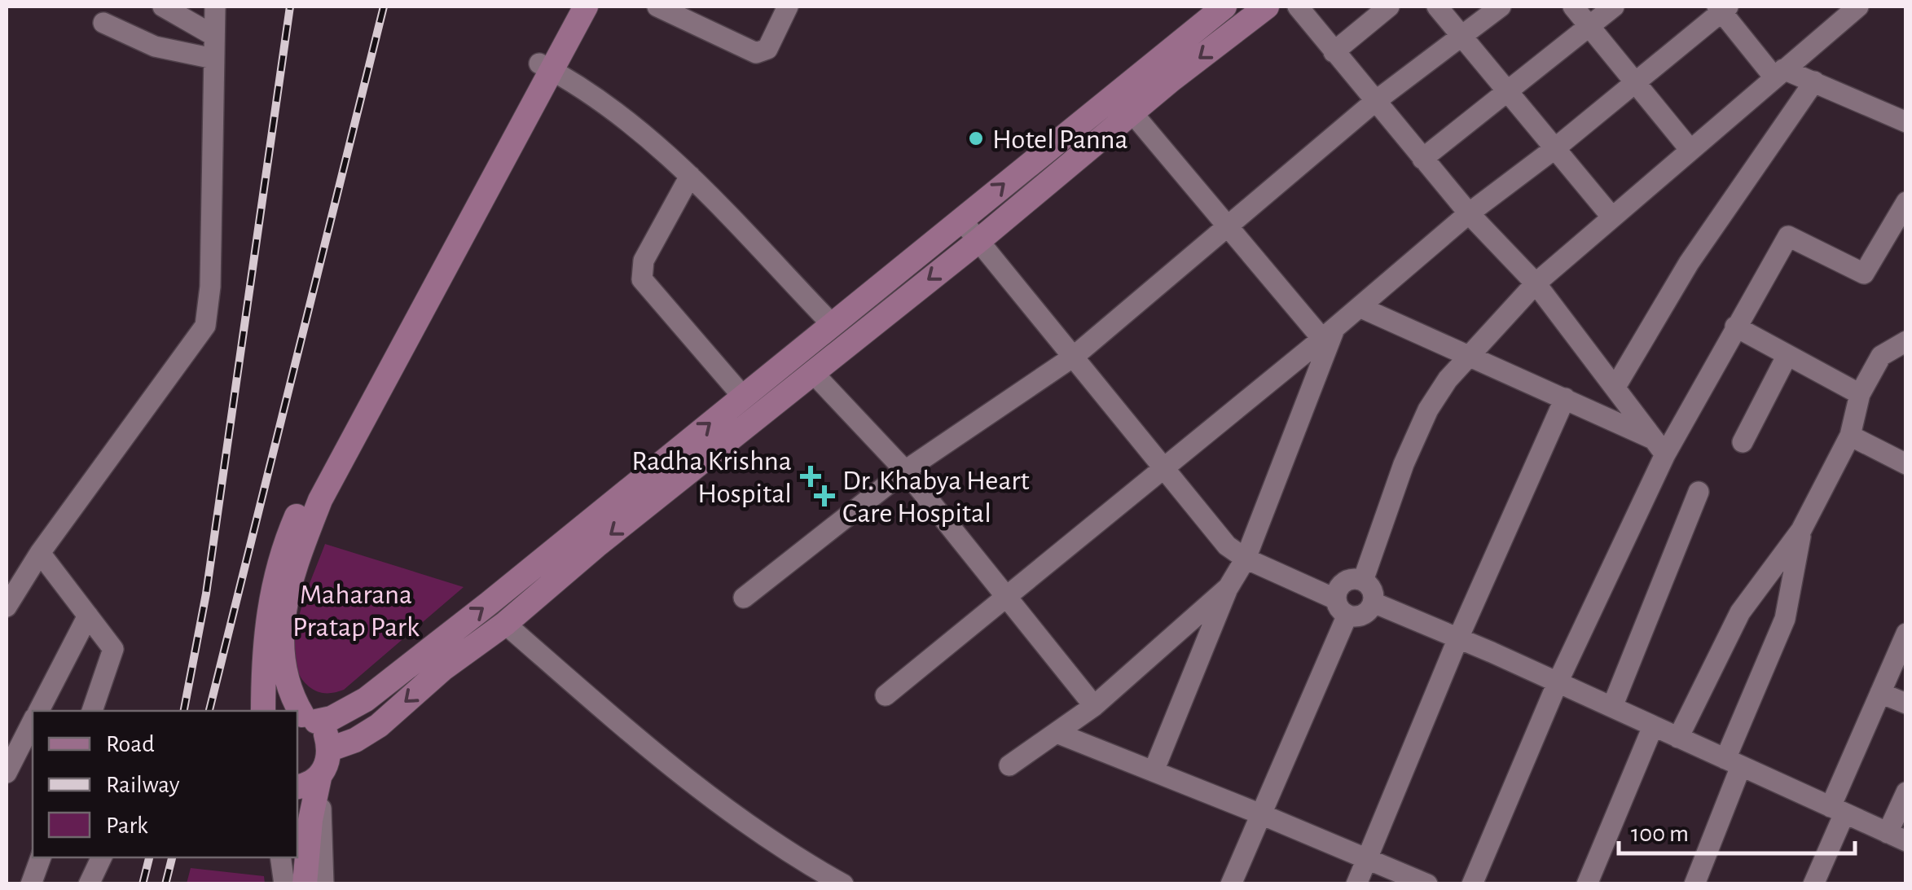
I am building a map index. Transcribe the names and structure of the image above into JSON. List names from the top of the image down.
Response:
{
  "parks": ["Maharana Pratap Park"],
  "places": {
    "other": ["Hotel Panna"],
    "health": ["Radha Krishna Hospital", "Dr. Khabya Heart Care Hospital"]
  },
  "legend": ["Road", "Railway", "Park"],
  "scale_bar": "100 m"
}
